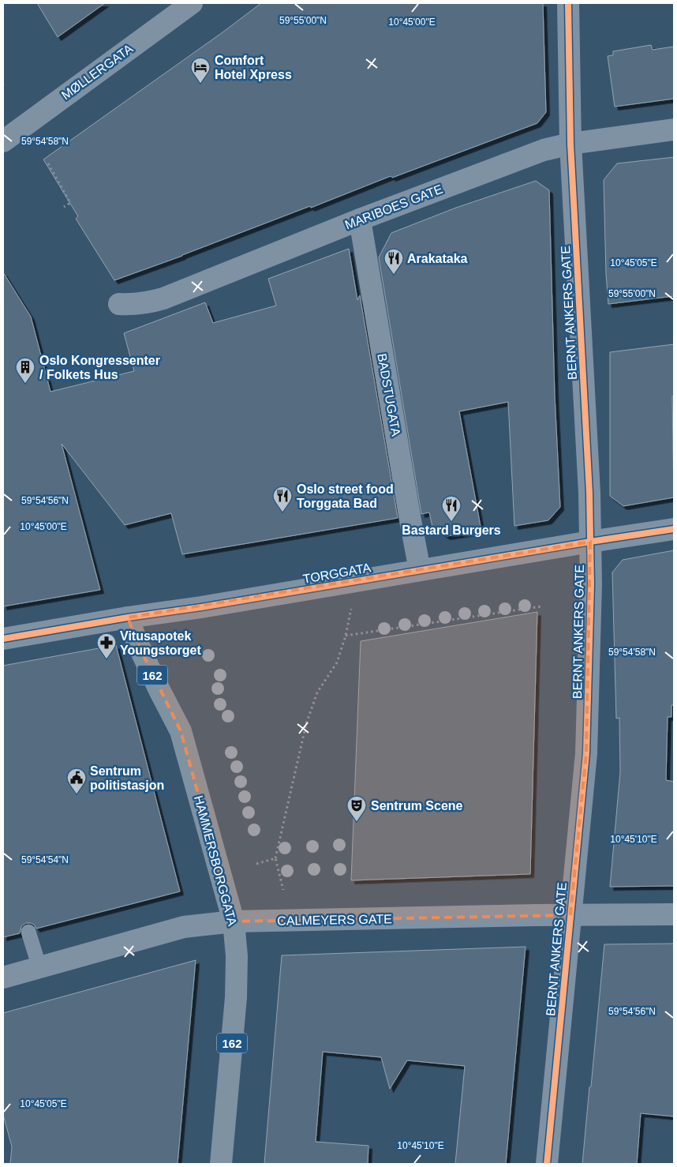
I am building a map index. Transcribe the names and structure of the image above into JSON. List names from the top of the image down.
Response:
{
  "streets": {
    "highway": ["162", "HAMMERSBORGGATA"],
    "street": [
      "MØLLERGATA",
      "MARIBOES GATE",
      "BERNT ANKERS GATE",
      "BADSTUGATA",
      "TORGGATA",
      "CALMEYERS GATE"
    ]
  },
  "crossings": [
    ["MARIBOES GATE", "BERNT ANKERS GATE"],
    ["MARIBOES GATE", "BADSTUGATA"],
    ["BERNT ANKERS GATE", "TORGGATA"],
    ["BERNT ANKERS GATE", "CALMEYERS GATE"],
    ["BADSTUGATA", "TORGGATA"],
    ["TORGGATA", "HAMMERSBORGGATA"],
    ["HAMMERSBORGGATA", "CALMEYERS GATE"]
  ],
  "places": {
    "hotel": ["Comfort Hotel Xpress"],
    "restaurant": ["Arakataka", "Oslo street food Torggata Bad", "Bastard Burgers"],
    "building": ["Oslo Kongressenter / Folkets Hus"],
    "pharmacy": ["Vitusapotek Youngstorget"],
    "public building": ["Sentrum politistasjon"],
    "theatre": ["Sentrum Scene"]
  },
  "coordinates": [
    "59°55'00\"N",
    "10°45'00\"E",
    "59°54'58\"N",
    "10°45'05\"E",
    "59°54'56\"N",
    "10°45'10\"E",
    "59°54'54\"N"
  ]
}
